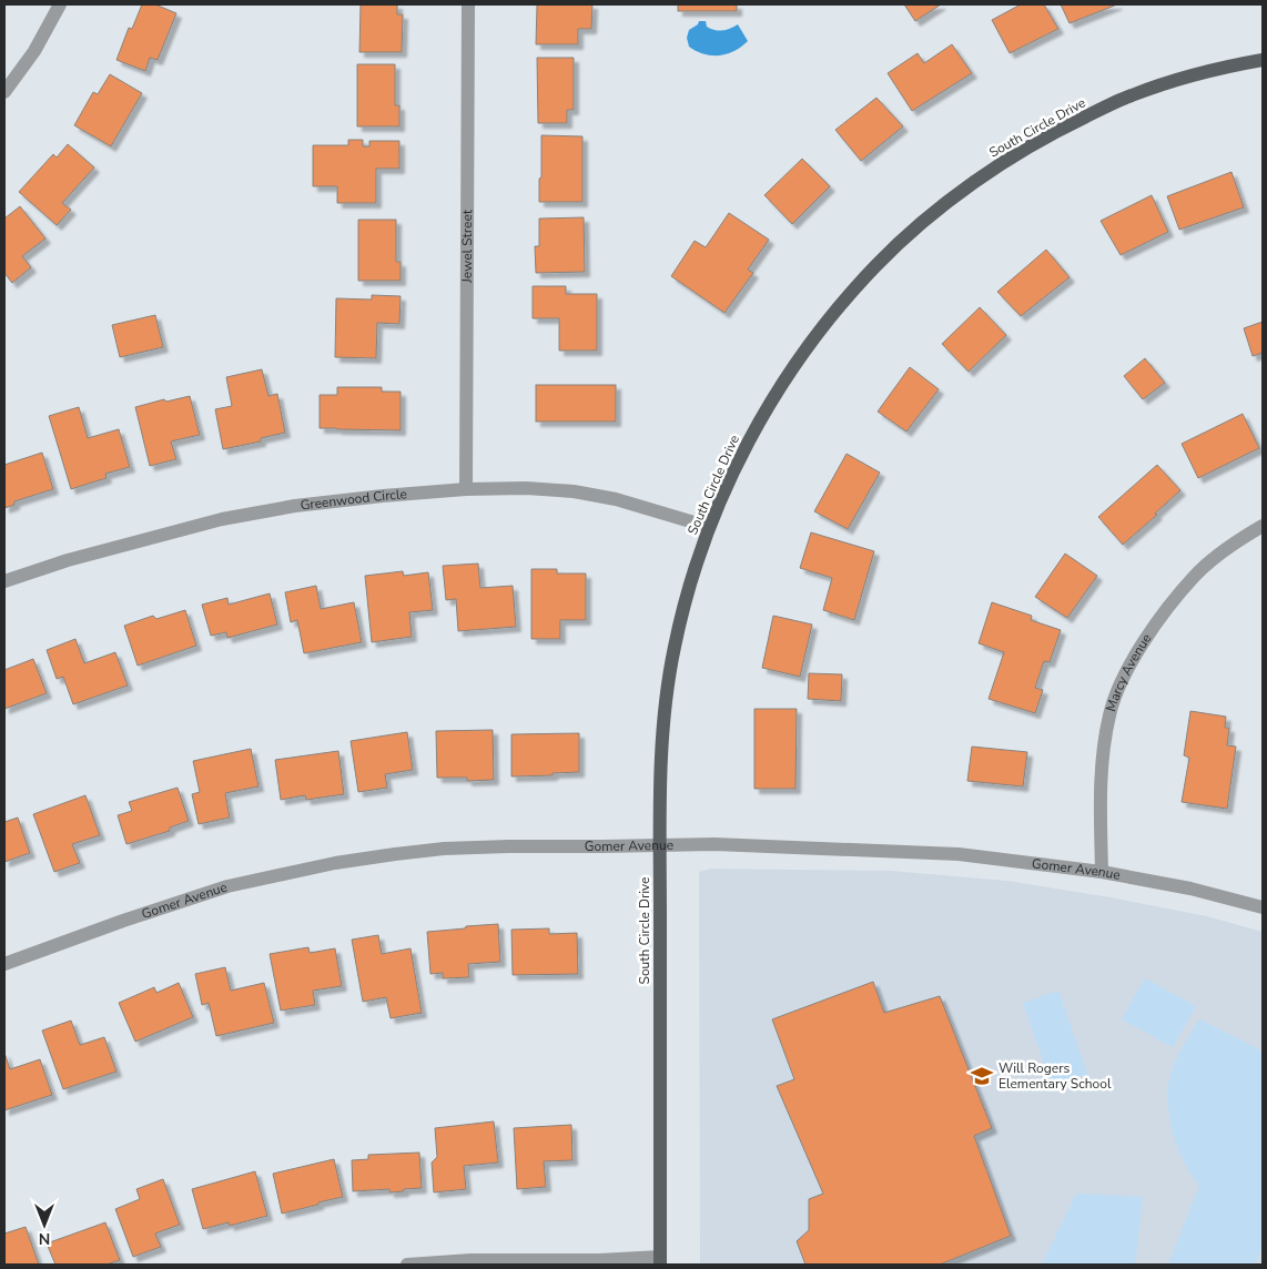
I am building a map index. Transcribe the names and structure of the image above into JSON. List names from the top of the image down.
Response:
{
  "streets": {
    "main road": ["South Circle Drive"],
    "street": [
      "Jewel Street",
      "Greenwood Circle",
      "Marcy Avenue",
      "Gomer Avenue"
    ]
  },
  "crossings": [
    ["South Circle Drive", "Greenwood Circle"],
    ["South Circle Drive", "Gomer Avenue"],
    ["Jewel Street", "Greenwood Circle"],
    ["Marcy Avenue", "Gomer Avenue"]
  ],
  "places": {
    "school or university": ["Will Rogers Elementary School"]
  },
  "north": "bottom"
}
